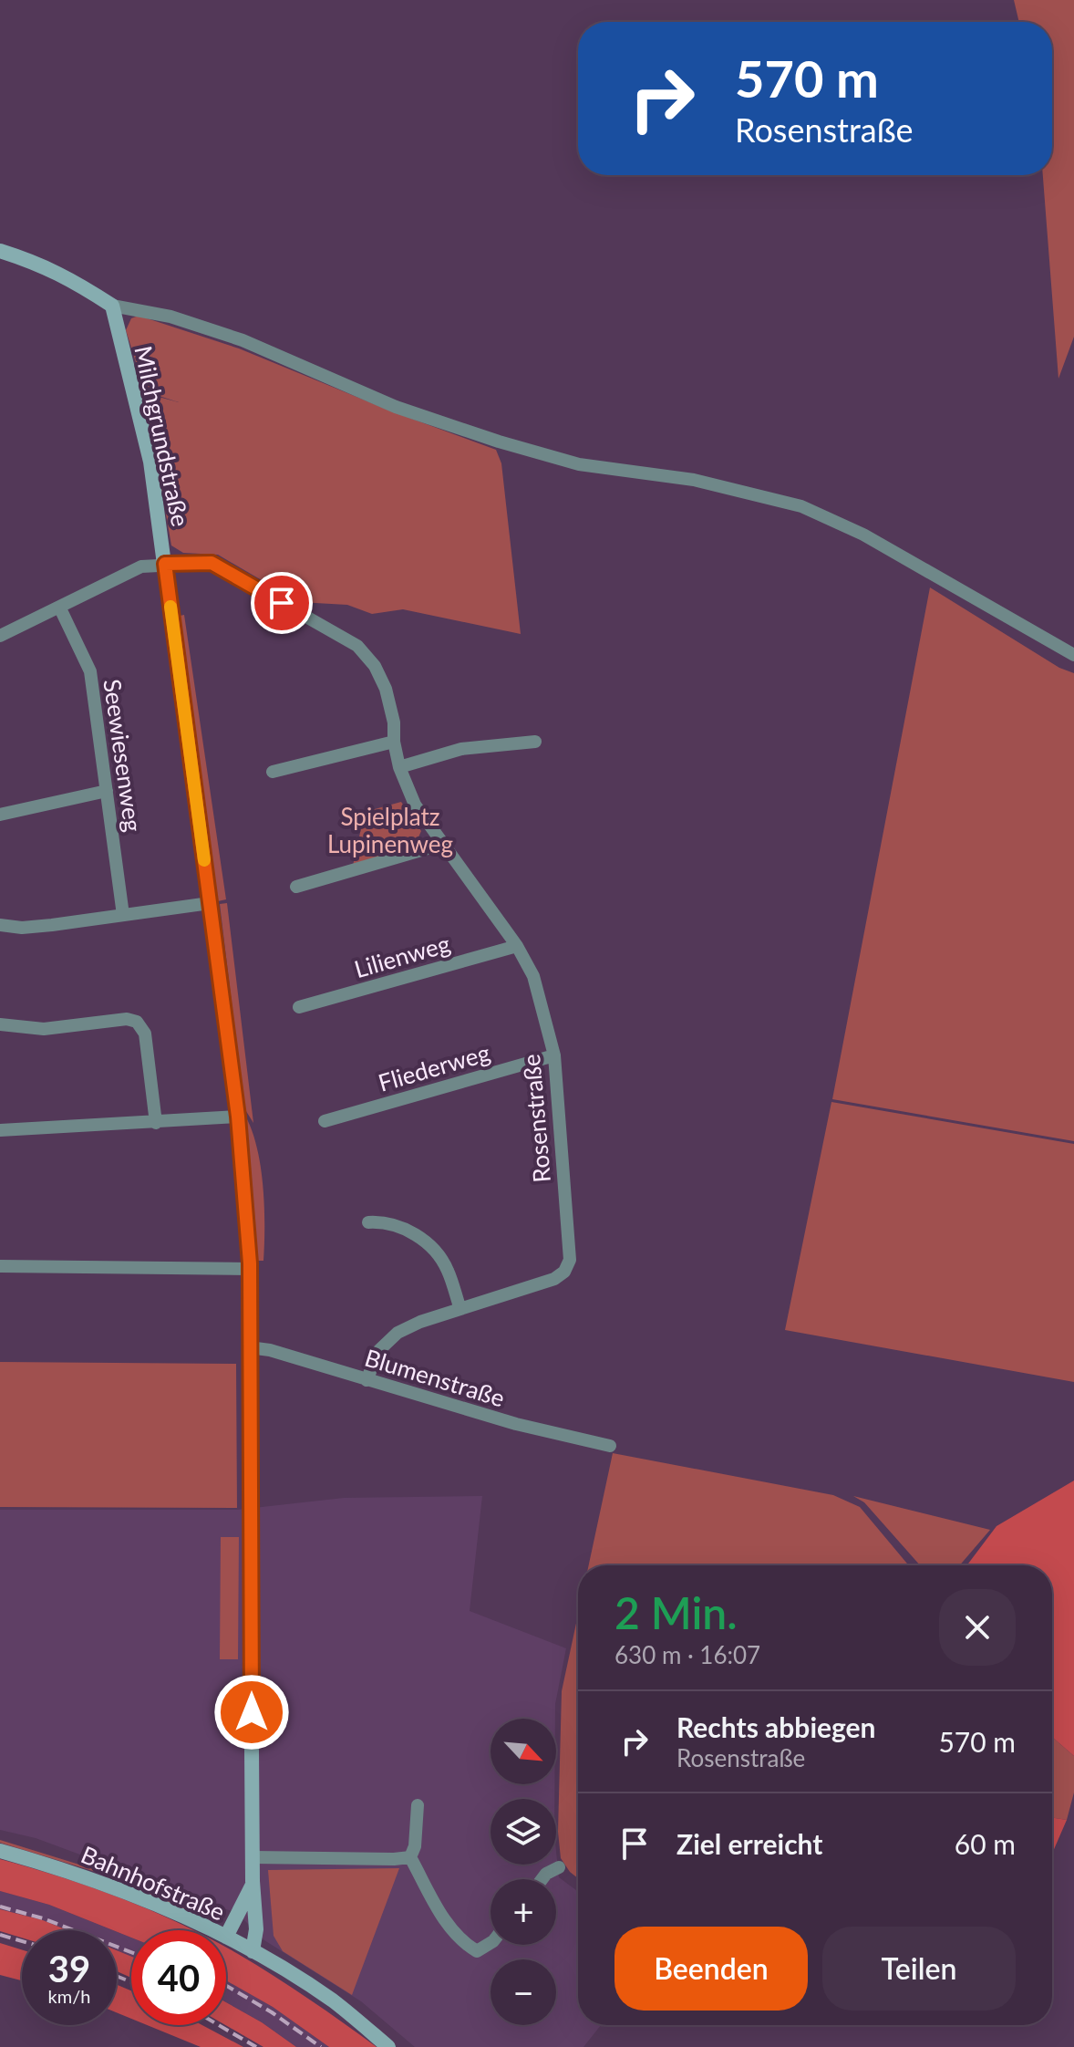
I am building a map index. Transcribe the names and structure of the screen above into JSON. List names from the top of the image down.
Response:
{
  "streets": {
    "street": [
      "Milchgrundstraße",
      "Seewiesenweg",
      "Lilienweg",
      "Fliederweg",
      "Rosenstraße",
      "Blumenstraße",
      "Bahnhofstraße"
    ]
  },
  "crossings": [
    ["Milchgrundstraße", "Rosenstraße"],
    ["Milchgrundstraße", "Blumenstraße"],
    ["Milchgrundstraße", "Bahnhofstraße"],
    ["Seewiesenweg", "Rosenstraße"],
    ["Lilienweg", "Rosenstraße"],
    ["Fliederweg", "Rosenstraße"],
    ["Rosenstraße", "Blumenstraße"]
  ],
  "parks": ["Spielplatz Lupinenweg"],
  "north": "bottom right",
  "page": {
    "turn": ["570 m", "Rosenstraße"],
    "heading": ["2 Min.", "630 m · 16:07"],
    "list": [
      {
        "name": "Rechts abbiegen",
        "note": "Rosenstraße",
        "value": "570 m"
      },
      {
        "name": "Ziel erreicht",
        "value": "60 m"
      }
    ],
    "map_buttons": ["+", "−"],
    "buttons": ["Beenden", "Teilen"],
    "speed": "39 km/h",
    "limit": "40"
  }
}
